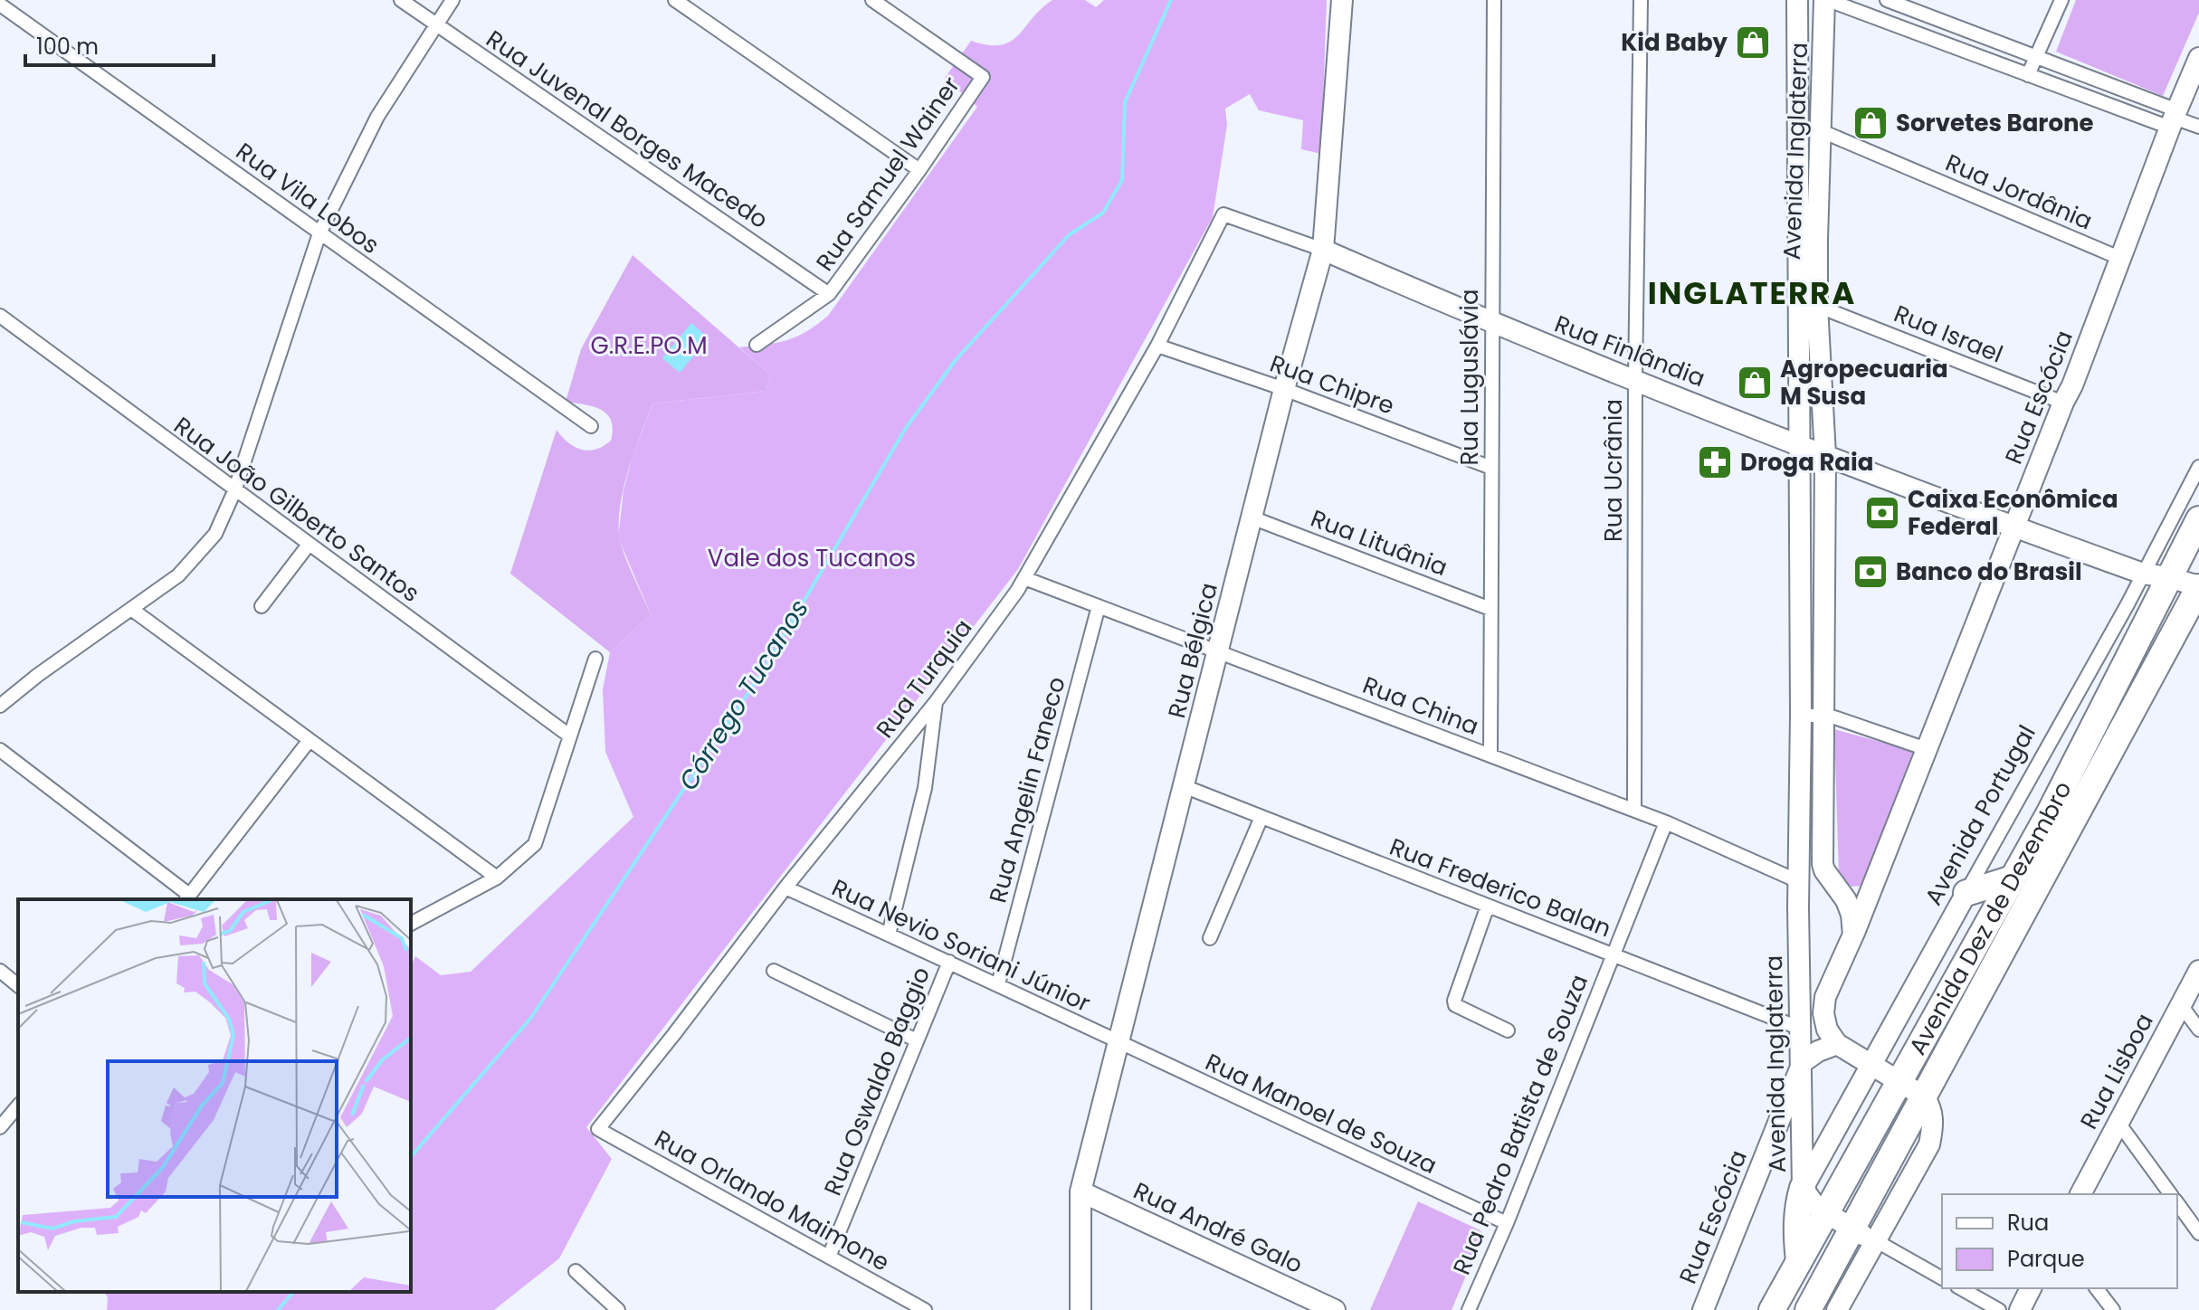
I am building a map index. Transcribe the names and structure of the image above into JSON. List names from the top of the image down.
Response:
{
  "streets": {
    "highway": ["Avenida Dez de Dezembro"],
    "street": [
      "Rua Juvenal Borges Macedo",
      "Avenida Inglaterra",
      "Rua Samuel Wainer",
      "Rua Jordânia",
      "Rua Vila Lobos",
      "Rua Israel",
      "Rua Finlândia",
      "Rua Luguslávia",
      "Rua Chipre",
      "Rua Escócia",
      "Rua Ucrânia",
      "Rua João Gilberto Santos",
      "Rua Lituânia",
      "Rua Bélgica",
      "Rua Turquia",
      "Rua China",
      "Rua Angelin Faneco",
      "Avenida Portugal",
      "Rua Frederico Balan",
      "Rua Nevio Soriani Júnior",
      "Rua Lisboa",
      "Rua Oswaldo Baggio",
      "Rua Manoel de Souza",
      "Rua Pedro Batista de Souza",
      "Rua Orlando Maimone",
      "Rua André Galo"
    ]
  },
  "crossings": [
    ["Rua Juvenal Borges Macedo", "Rua Samuel Wainer"],
    ["Avenida Inglaterra", "Rua Jordânia"],
    ["Avenida Inglaterra", "Rua Israel"],
    ["Avenida Inglaterra", "Rua Finlândia"],
    ["Avenida Inglaterra", "Rua Escócia"],
    ["Avenida Inglaterra", "Rua China"],
    ["Avenida Inglaterra", "Avenida Portugal"],
    ["Avenida Inglaterra", "Rua Frederico Balan"],
    ["Avenida Inglaterra", "Avenida Dez de Dezembro"],
    ["Rua Jordânia", "Rua Escócia"],
    ["Rua Israel", "Rua Escócia"],
    ["Rua Finlândia", "Rua Luguslávia"],
    ["Rua Finlândia", "Rua Escócia"],
    ["Rua Finlândia", "Rua Ucrânia"],
    ["Rua Finlândia", "Rua Bélgica"],
    ["Rua Finlândia", "Rua Turquia"],
    ["Rua Finlândia", "Avenida Portugal"],
    ["Rua Finlândia", "Avenida Dez de Dezembro"],
    ["Rua Luguslávia", "Rua Chipre"],
    ["Rua Luguslávia", "Rua Lituânia"],
    ["Rua Luguslávia", "Rua China"],
    ["Rua Chipre", "Rua Bélgica"],
    ["Rua Chipre", "Rua Turquia"],
    ["Rua Ucrânia", "Rua China"],
    ["Rua Lituânia", "Rua Bélgica"],
    ["Rua Bélgica", "Rua China"],
    ["Rua Bélgica", "Rua Frederico Balan"],
    ["Rua Bélgica", "Rua Nevio Soriani Júnior"],
    ["Rua Bélgica", "Rua Manoel de Souza"],
    ["Rua Bélgica", "Rua André Galo"],
    ["Rua Turquia", "Rua China"],
    ["Rua Turquia", "Rua Nevio Soriani Júnior"],
    ["Rua Turquia", "Rua Orlando Maimone"],
    ["Rua China", "Rua Angelin Faneco"],
    ["Rua China", "Rua Pedro Batista de Souza"],
    ["Rua Angelin Faneco", "Rua Nevio Soriani Júnior"],
    ["Avenida Portugal", "Avenida Dez de Dezembro"],
    ["Rua Frederico Balan", "Rua Pedro Batista de Souza"],
    ["Rua Nevio Soriani Júnior", "Rua Oswaldo Baggio"],
    ["Rua Nevio Soriani Júnior", "Rua Manoel de Souza"],
    ["Rua Oswaldo Baggio", "Rua Orlando Maimone"],
    ["Rua Manoel de Souza", "Rua Pedro Batista de Souza"]
  ],
  "districts": ["INGLATERRA"],
  "water": ["Córrego Tucanos"],
  "parks": ["G.R.E.PO.M", "Vale dos Tucanos"],
  "places": {
    "shop": ["Kid Baby", "Sorvetes Barone", "Agropecuaria M Susa"],
    "pharmacy": ["Droga Raia"],
    "bank": ["Caixa Econômica Federal", "Banco do Brasil"]
  },
  "legend": ["Rua", "Parque"],
  "scale_bar": "100 m"
}
